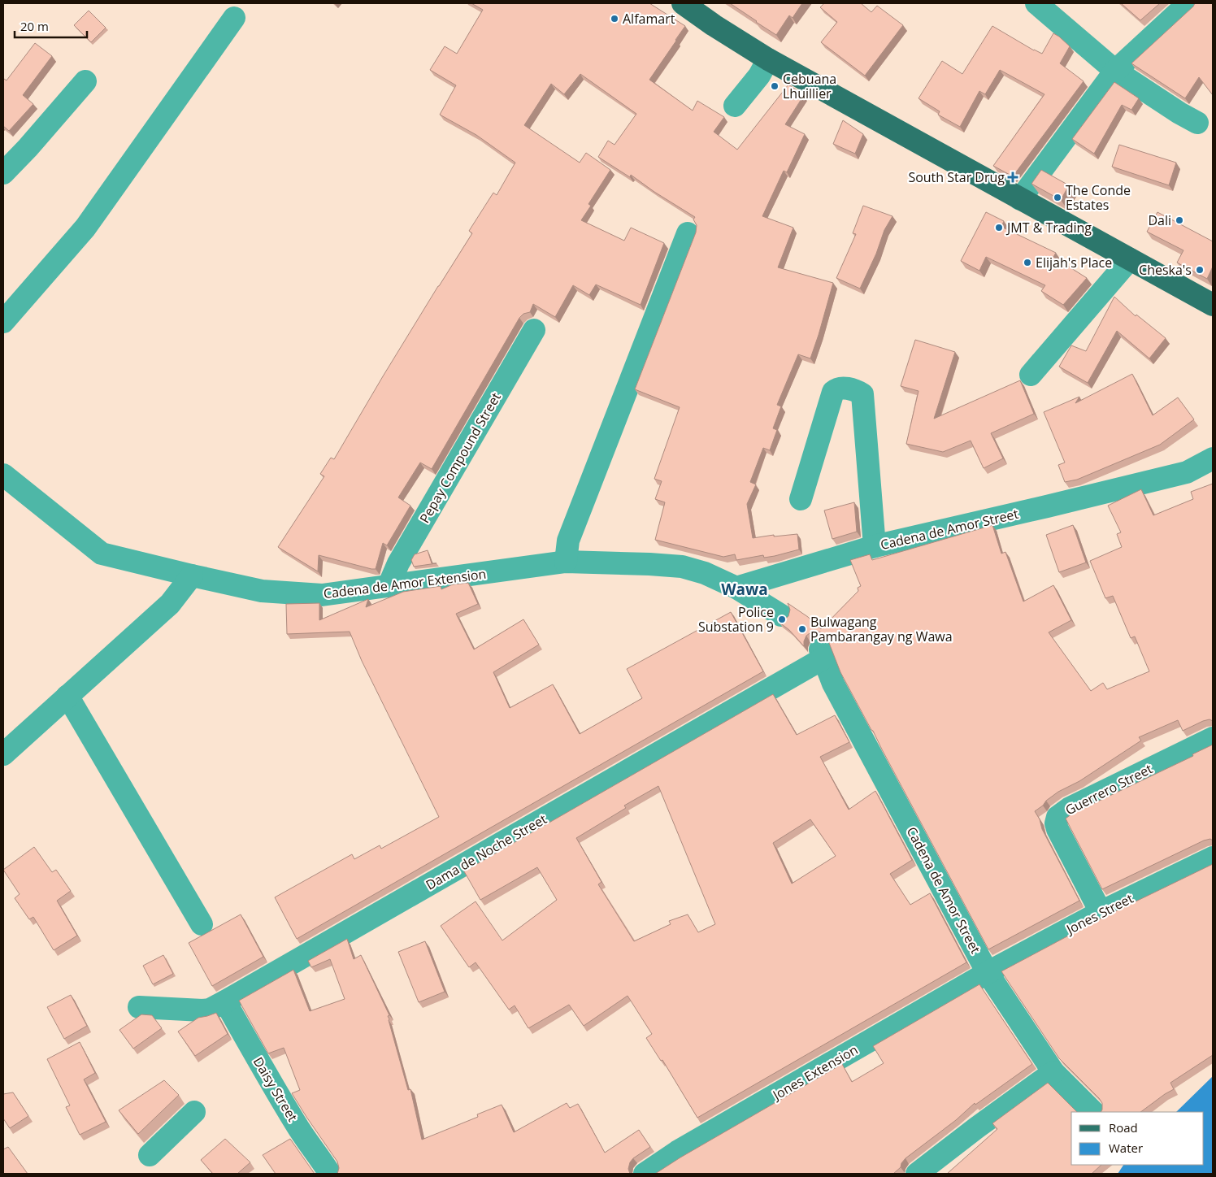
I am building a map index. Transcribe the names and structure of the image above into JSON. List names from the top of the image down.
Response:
{
  "streets": {
    "street": [
      "Pepay Compound Street",
      "Cadena de Amor Street",
      "Cadena de Amor Extension",
      "Guerrero Street",
      "Dama de Noche Street",
      "Jones Street",
      "Jones Extension",
      "Daisy Street"
    ]
  },
  "crossings": [
    ["Pepay Compound Street", "Cadena de Amor Extension"],
    ["Cadena de Amor Street", "Cadena de Amor Extension"],
    ["Cadena de Amor Street", "Dama de Noche Street"],
    ["Cadena de Amor Street", "Jones Street"],
    ["Cadena de Amor Street", "Jones Extension"],
    ["Guerrero Street", "Jones Street"],
    ["Dama de Noche Street", "Daisy Street"],
    ["Jones Street", "Jones Extension"]
  ],
  "districts": ["Wawa"],
  "places": {
    "other": [
      "Alfamart",
      "Cebuana Lhuillier",
      "The Conde Estates",
      "Dali",
      "JMT & Trading",
      "Elijah's Place",
      "Cheska's",
      "Police Substation 9",
      "Bulwagang Pambarangay ng Wawa"
    ],
    "health": ["South Star Drug"]
  },
  "legend": ["Road", "Water"],
  "scale_bar": "20 m"
}
